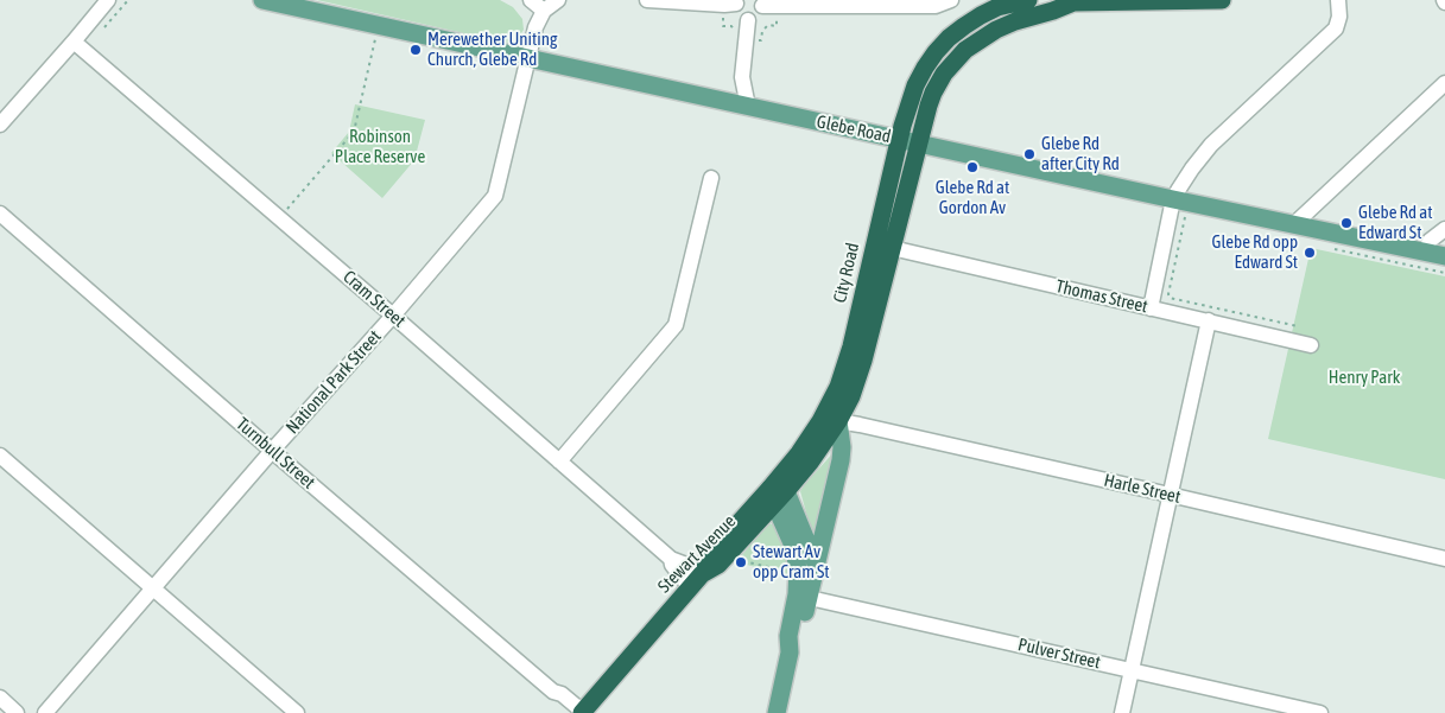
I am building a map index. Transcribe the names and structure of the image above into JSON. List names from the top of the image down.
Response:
{
  "streets": {
    "highway": ["City Road", "Stewart Avenue"],
    "main road": ["Glebe Road"],
    "street": [
      "Thomas Street",
      "Cram Street",
      "National Park Street",
      "Turnbull Street",
      "Harle Street",
      "Pulver Street"
    ]
  },
  "crossings": [
    ["Glebe Road", "City Road"],
    ["Glebe Road", "National Park Street"],
    ["Glebe Road", "Stewart Avenue"],
    ["City Road", "Stewart Avenue"],
    ["Thomas Street", "Stewart Avenue"],
    ["Cram Street", "National Park Street"],
    ["Cram Street", "Stewart Avenue"],
    ["National Park Street", "Turnbull Street"],
    ["Turnbull Street", "Stewart Avenue"],
    ["Harle Street", "Stewart Avenue"]
  ],
  "parks": ["Robinson Place Reserve", "Henry Park"],
  "places": [
    "Merewether Uniting Church, Glebe Rd",
    "Glebe Rd after City Rd",
    "Glebe Rd at Gordon Av",
    "Glebe Rd at Edward St",
    "Glebe Rd opp Edward St",
    "Stewart Av opp Cram St"
  ]
}
